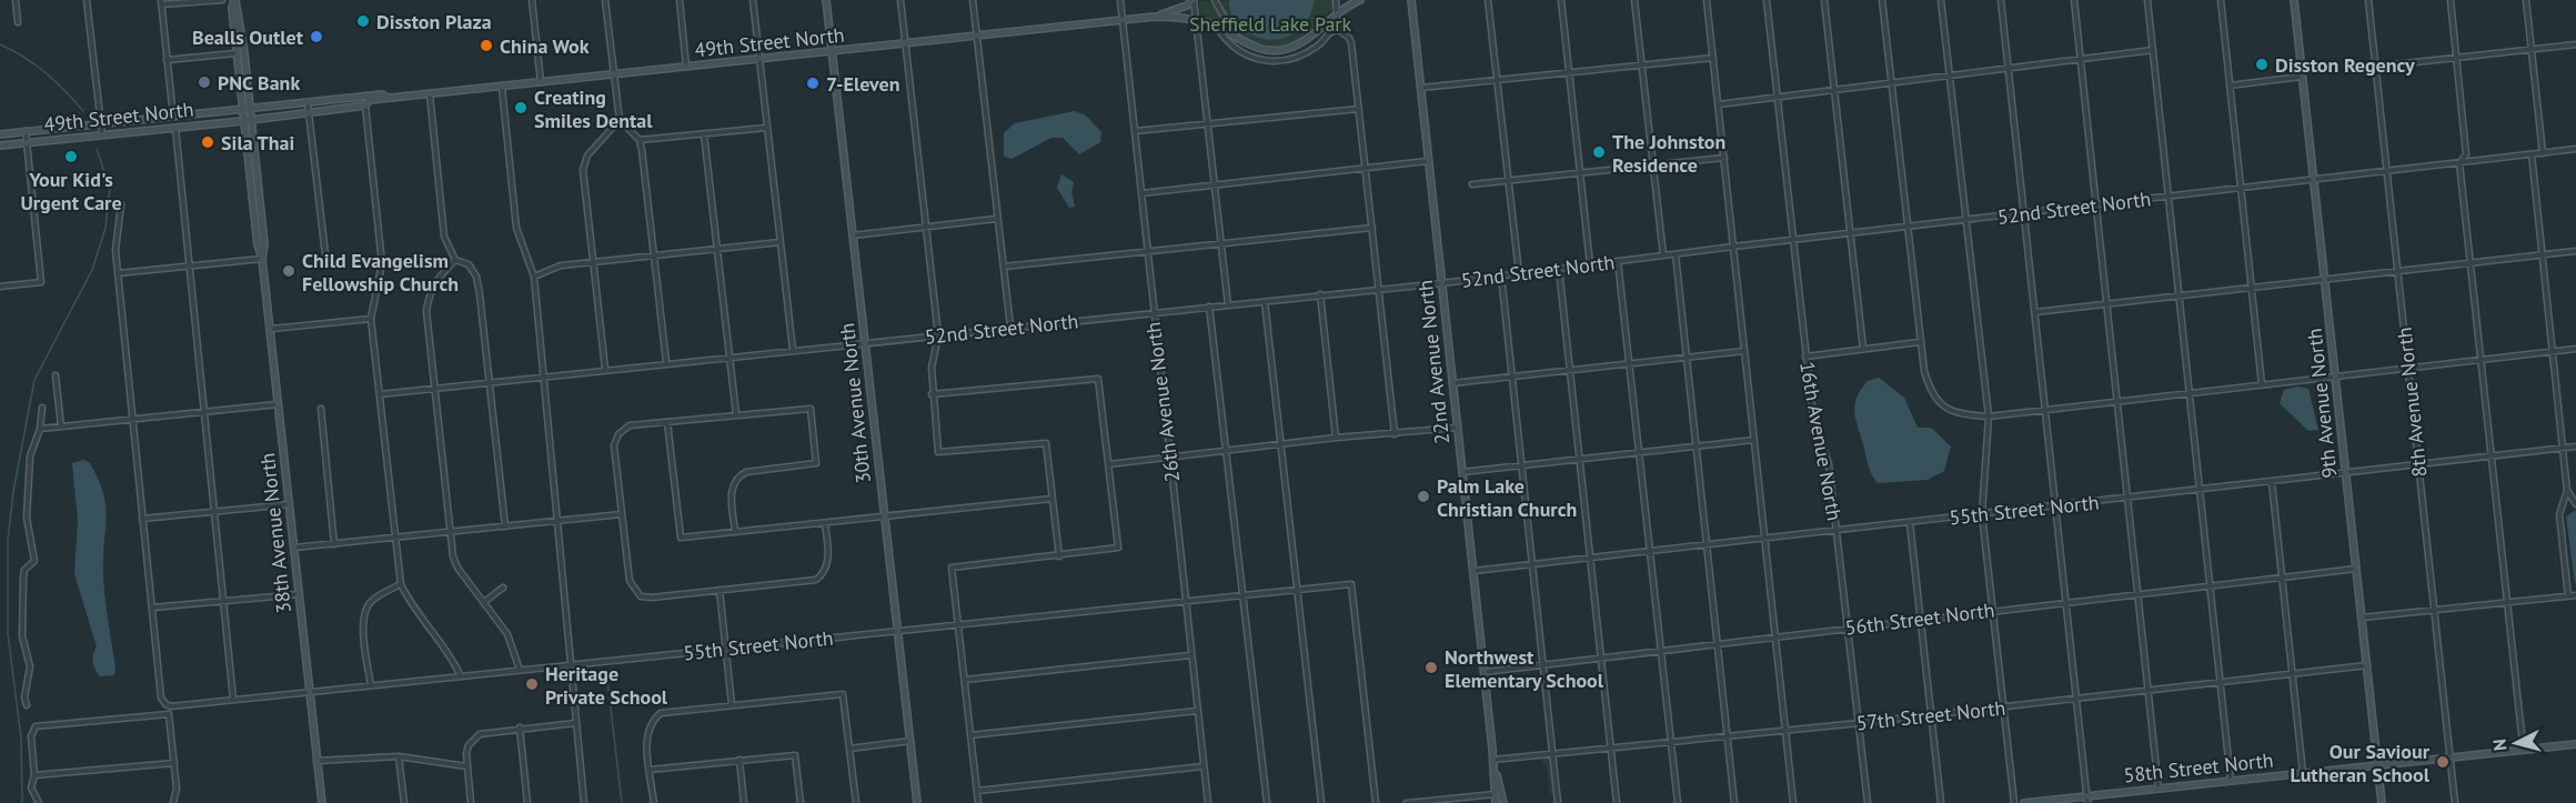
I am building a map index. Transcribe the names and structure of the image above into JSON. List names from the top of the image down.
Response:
{
  "streets": {
    "main road": [
      "49th Street North",
      "22nd Avenue North",
      "30th Avenue North",
      "9th Avenue North",
      "38th Avenue North",
      "58th Street North"
    ],
    "street": [
      "52nd Street North",
      "26th Avenue North",
      "8th Avenue North",
      "16th Avenue North",
      "55th Street North",
      "56th Street North",
      "57th Street North"
    ]
  },
  "crossings": [
    ["49th Street North", "26th Avenue North"],
    ["49th Street North", "30th Avenue North"],
    ["49th Street North", "38th Avenue North"],
    ["52nd Street North", "22nd Avenue North"],
    ["52nd Street North", "26th Avenue North"],
    ["52nd Street North", "8th Avenue North"],
    ["52nd Street North", "30th Avenue North"],
    ["52nd Street North", "9th Avenue North"],
    ["52nd Street North", "16th Avenue North"],
    ["22nd Avenue North", "55th Street North"],
    ["22nd Avenue North", "56th Street North"],
    ["22nd Avenue North", "57th Street North"],
    ["26th Avenue North", "55th Street North"],
    ["8th Avenue North", "55th Street North"],
    ["8th Avenue North", "58th Street North"],
    ["30th Avenue North", "55th Street North"],
    ["9th Avenue North", "55th Street North"],
    ["9th Avenue North", "56th Street North"],
    ["9th Avenue North", "57th Street North"],
    ["9th Avenue North", "58th Street North"],
    ["16th Avenue North", "55th Street North"],
    ["16th Avenue North", "56th Street North"],
    ["16th Avenue North", "57th Street North"],
    ["55th Street North", "38th Avenue North"]
  ],
  "parks": ["Sheffield Lake Park"],
  "places": [
    "Disston Plaza",
    "Bealls Outlet",
    "China Wok",
    "Disston Regency",
    "PNC Bank",
    "7-Eleven",
    "Creating Smiles Dental",
    "Sila Thai",
    "The Johnston Residence",
    "Your Kid's Urgent Care",
    "Child Evangelism Fellowship Church",
    "Palm Lake Christian Church",
    "Northwest Elementary School",
    "Heritage Private School",
    "Our Saviour Lutheran School"
  ],
  "north": "left"
}
